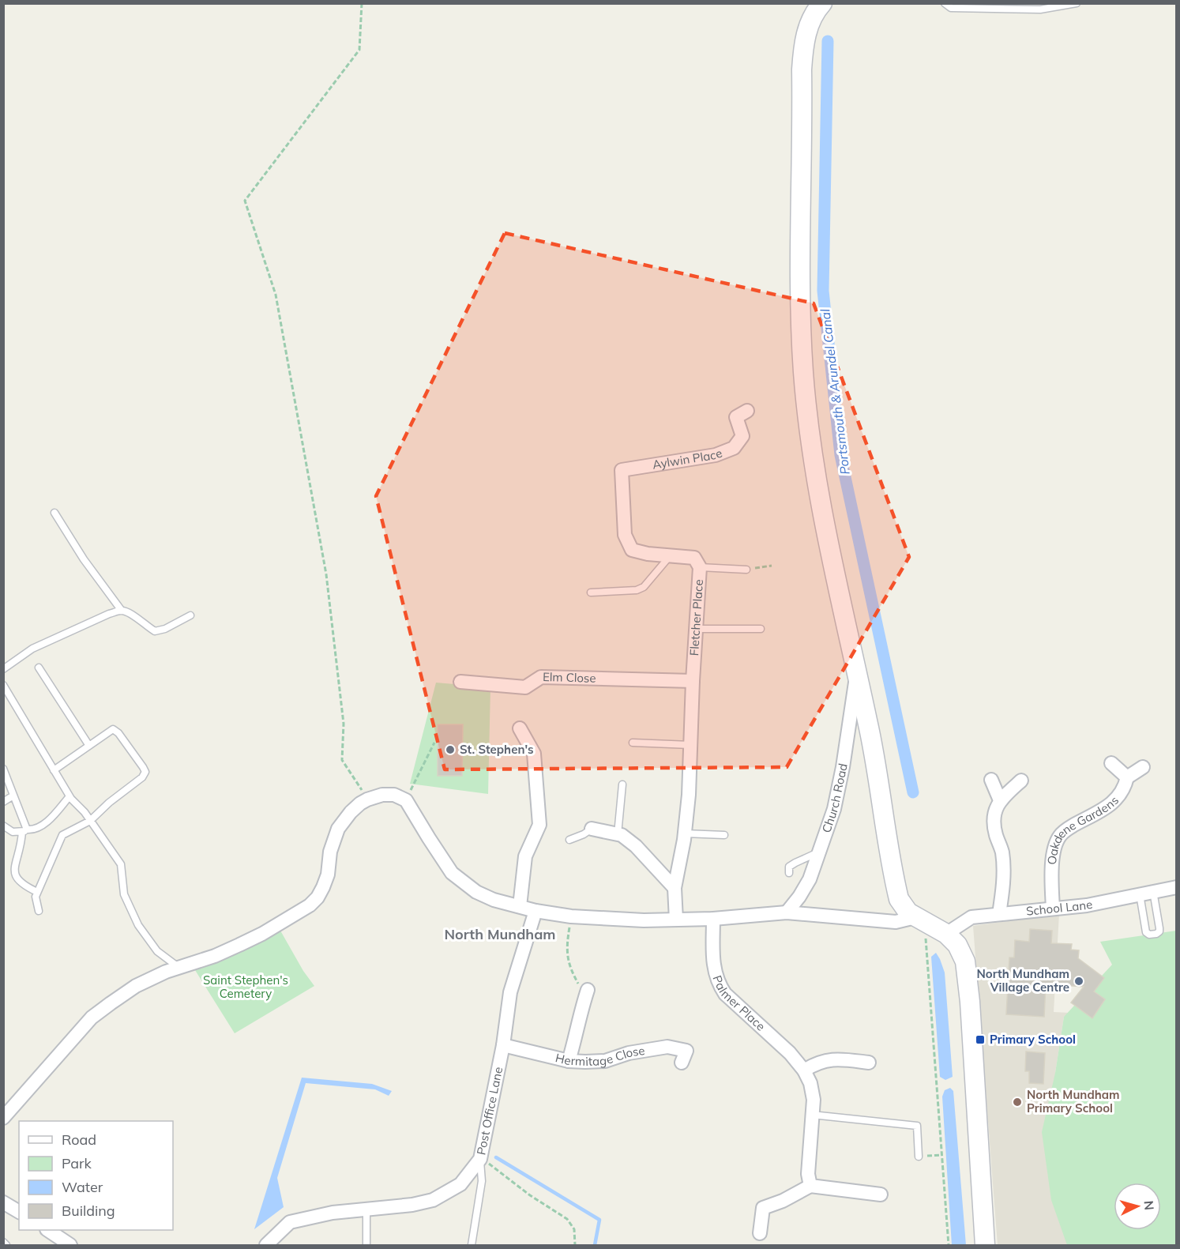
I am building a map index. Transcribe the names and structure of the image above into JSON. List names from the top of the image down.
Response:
{
  "streets": {
    "street": [
      "Aylwin Place",
      "Fletcher Place",
      "Elm Close",
      "Church Road",
      "Oakdene Gardens",
      "School Lane",
      "Palmer Place",
      "Hermitage Close",
      "Post Office Lane"
    ]
  },
  "crossings": [
    ["Aylwin Place", "Fletcher Place"],
    ["Fletcher Place", "Elm Close"],
    ["Oakdene Gardens", "School Lane"],
    ["Hermitage Close", "Post Office Lane"]
  ],
  "districts": ["North Mundham"],
  "water": ["Portsmouth & Arundel Canal"],
  "parks": ["Saint Stephen's Cemetery"],
  "places": {
    "other": ["St. Stephen's", "North Mundham Village Centre", "North Mundham Primary School"],
    "transit": ["Primary School"]
  },
  "legend": [
    "Road",
    "Park",
    "Water",
    "Building"
  ],
  "north": "right"
}
